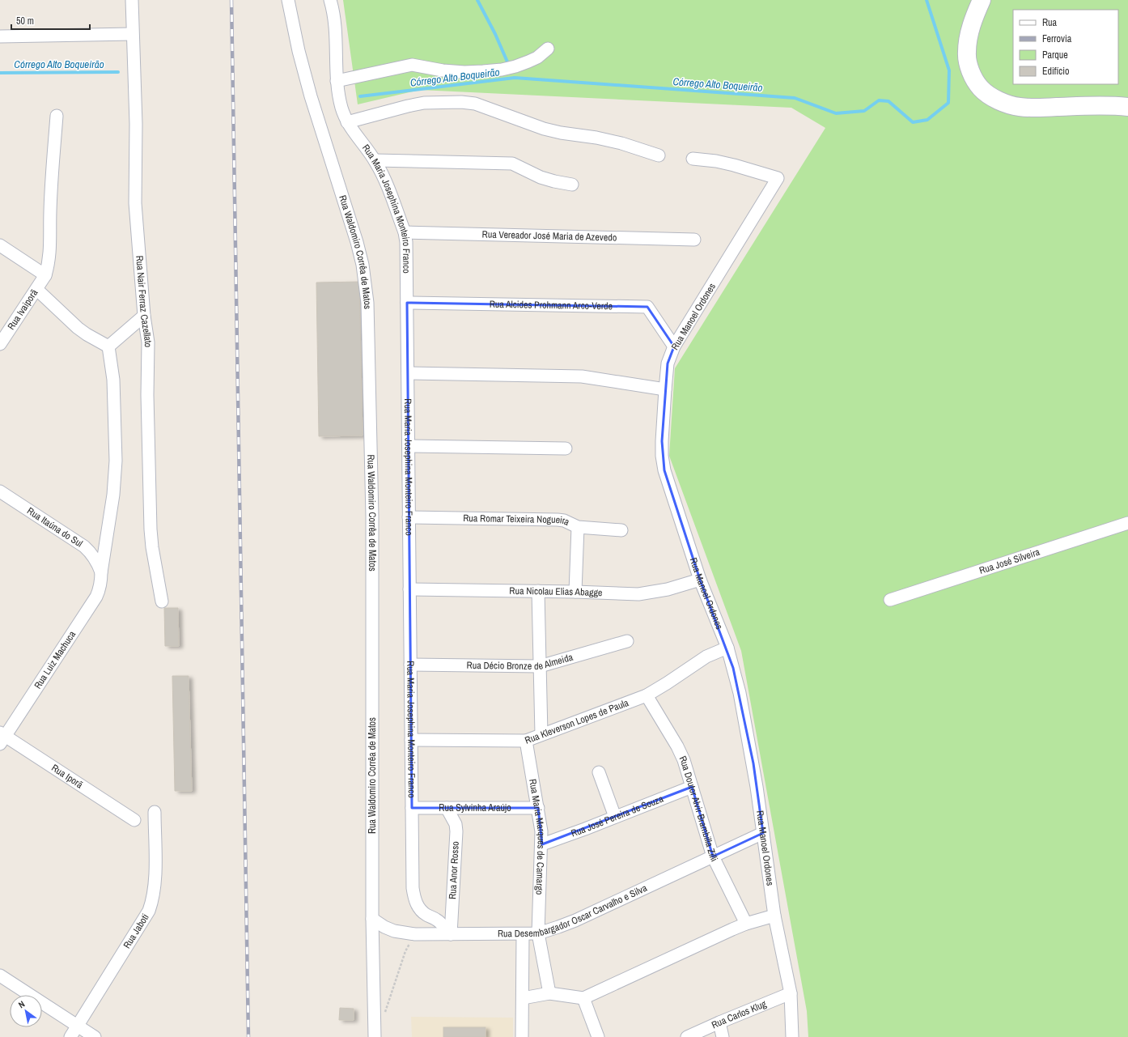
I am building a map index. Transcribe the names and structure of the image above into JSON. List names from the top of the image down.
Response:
{
  "streets": {
    "street": [
      "Rua Maria Josephina Monteiro Franco",
      "Rua Vereador José Maria de Azevedo",
      "Rua Waldomiro Corrêa de Matos",
      "Rua Nair Ferraz Cazellato",
      "Rua Alcides Prohmann Arco-Verde",
      "Rua Ivaiporã",
      "Rua Manoel Ordones",
      "Rua Romar Teixeira Nogueira",
      "Rua Itaúna do Sul",
      "Rua José Silveira",
      "Rua Nicolau Elias Abagge",
      "Rua Luiz Machuca",
      "Rua Décio Bronze de Almeida",
      "Rua Kleverson Lopes de Paula",
      "Rua Iporã",
      "Rua Sylvinha Araújo",
      "Rua Doutor Alvir Brambilla Zilli",
      "Rua José Pereira de Souza",
      "Rua Maria Marques de Camargo",
      "Rua Anor Rosso",
      "Rua Desembargador Oscar Carvalho e Silva",
      "Rua Jaboti",
      "Rua Carlos Klug"
    ]
  },
  "crossings": [
    ["Rua Maria Josephina Monteiro Franco", "Rua Vereador José Maria de Azevedo"],
    ["Rua Maria Josephina Monteiro Franco", "Rua Alcides Prohmann Arco-Verde"],
    ["Rua Maria Josephina Monteiro Franco", "Rua Romar Teixeira Nogueira"],
    ["Rua Maria Josephina Monteiro Franco", "Rua Nicolau Elias Abagge"],
    ["Rua Maria Josephina Monteiro Franco", "Rua Décio Bronze de Almeida"],
    ["Rua Maria Josephina Monteiro Franco", "Rua Kleverson Lopes de Paula"],
    ["Rua Maria Josephina Monteiro Franco", "Rua Sylvinha Araújo"],
    ["Rua Maria Josephina Monteiro Franco", "Rua Anor Rosso"],
    ["Rua Maria Josephina Monteiro Franco", "Rua Desembargador Oscar Carvalho e Silva"],
    ["Rua Waldomiro Corrêa de Matos", "Rua Desembargador Oscar Carvalho e Silva"],
    ["Rua Alcides Prohmann Arco-Verde", "Rua Manoel Ordones"],
    ["Rua Manoel Ordones", "Rua Nicolau Elias Abagge"],
    ["Rua Manoel Ordones", "Rua Kleverson Lopes de Paula"],
    ["Rua Manoel Ordones", "Rua Desembargador Oscar Carvalho e Silva"],
    ["Rua Manoel Ordones", "Rua Carlos Klug"],
    ["Rua Itaúna do Sul", "Rua Luiz Machuca"],
    ["Rua Luiz Machuca", "Rua Iporã"],
    ["Rua Kleverson Lopes de Paula", "Rua Doutor Alvir Brambilla Zilli"],
    ["Rua Kleverson Lopes de Paula", "Rua Maria Marques de Camargo"],
    ["Rua Sylvinha Araújo", "Rua Maria Marques de Camargo"],
    ["Rua Sylvinha Araújo", "Rua Anor Rosso"],
    ["Rua Doutor Alvir Brambilla Zilli", "Rua José Pereira de Souza"],
    ["Rua Doutor Alvir Brambilla Zilli", "Rua Desembargador Oscar Carvalho e Silva"],
    ["Rua José Pereira de Souza", "Rua Maria Marques de Camargo"],
    ["Rua Maria Marques de Camargo", "Rua Desembargador Oscar Carvalho e Silva"],
    ["Rua Anor Rosso", "Rua Desembargador Oscar Carvalho e Silva"]
  ],
  "water": ["Córrego Alto Boqueirão"],
  "legend": [
    "Rua",
    "Ferrovia",
    "Parque",
    "Edifício"
  ],
  "scale_bar": "50 m",
  "north": "top left"
}
